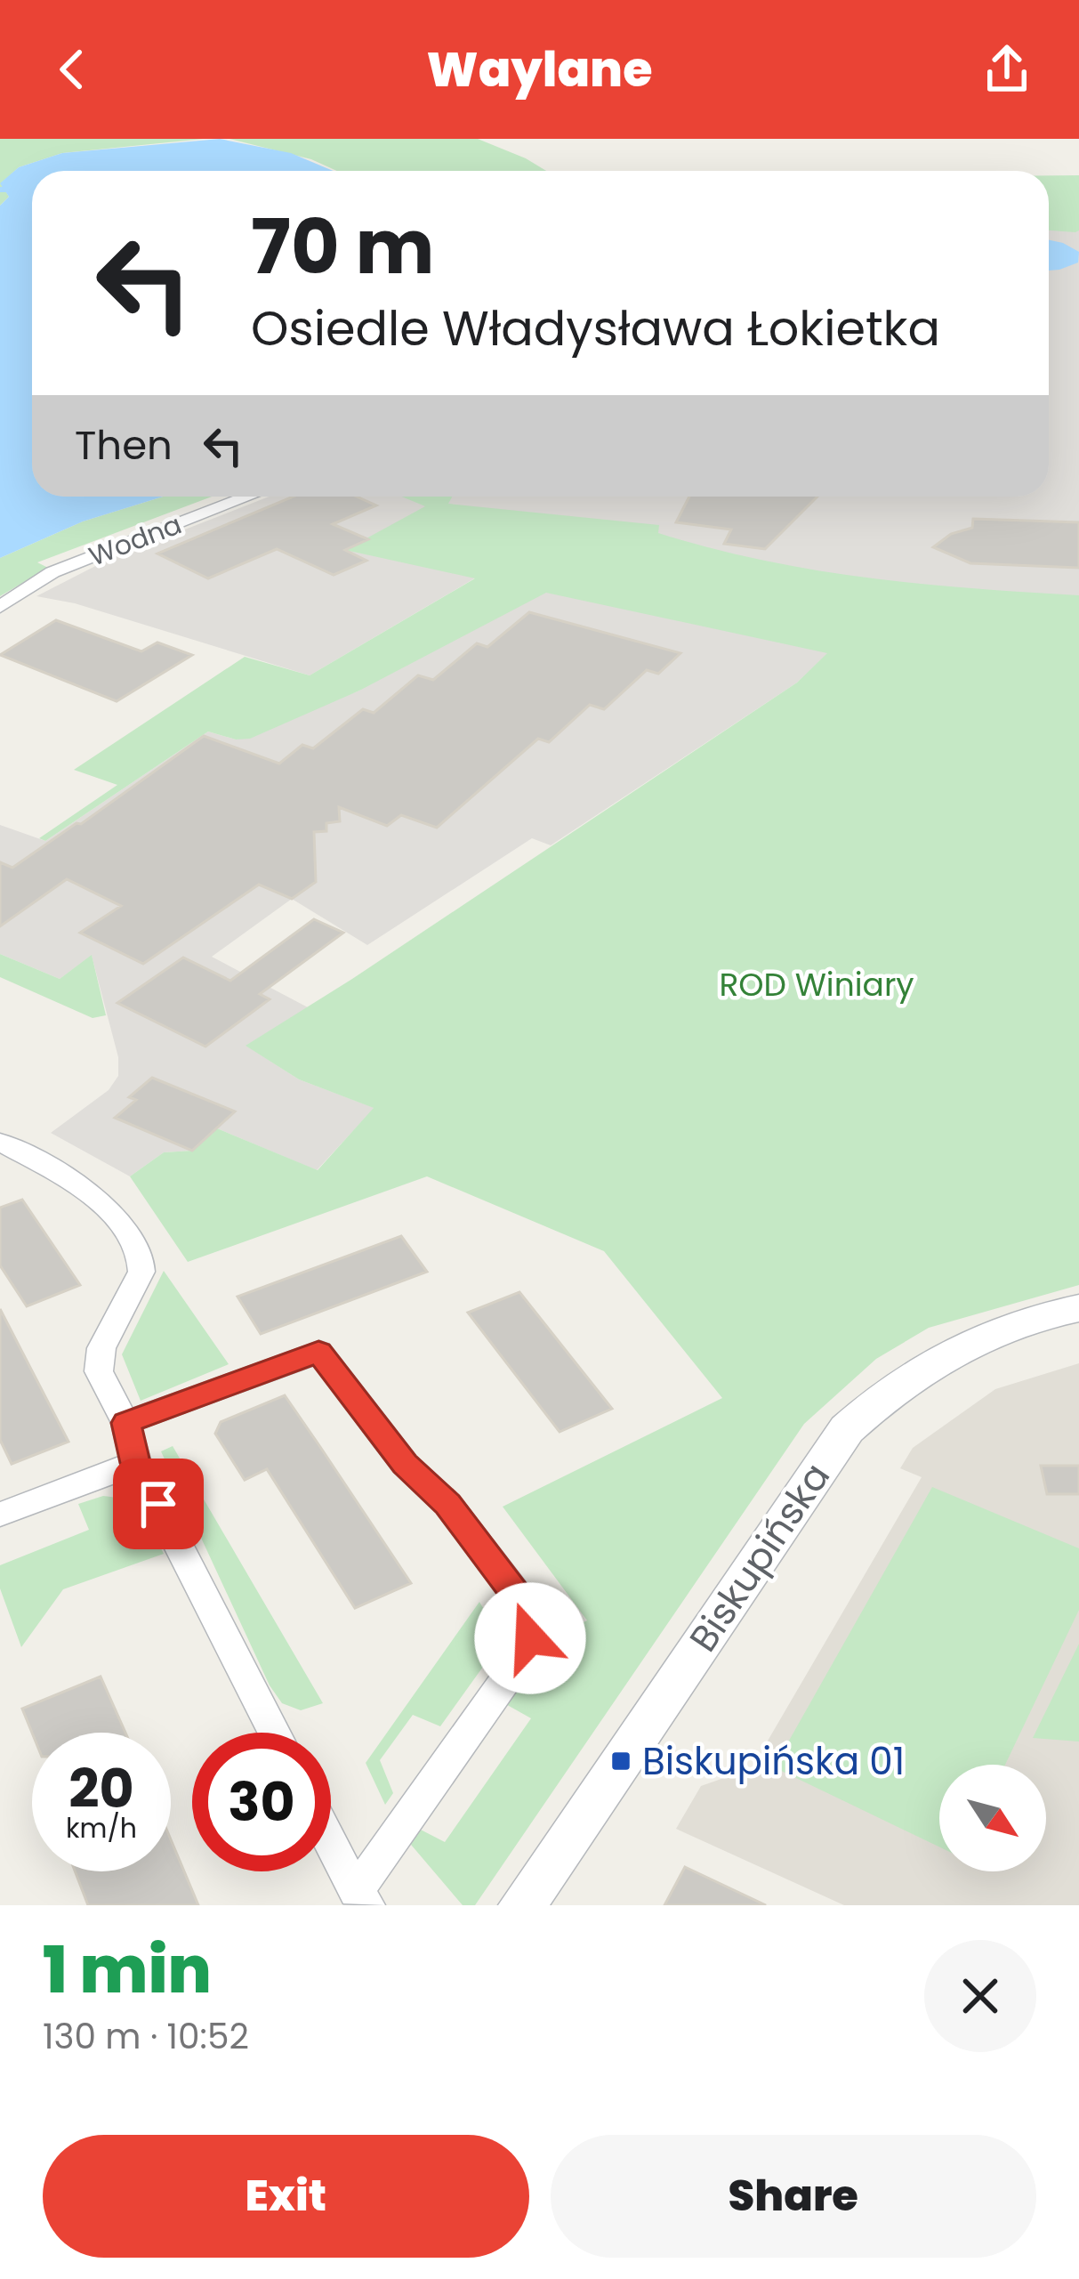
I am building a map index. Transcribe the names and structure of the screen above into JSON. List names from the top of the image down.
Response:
{
  "streets": {
    "street": ["Wodna", "Biskupińska"]
  },
  "parks": ["ROD Winiary"],
  "places": {
    "transit": ["Biskupińska 01"]
  },
  "north": "bottom right",
  "page": {
    "header": "Waylane",
    "turn": ["70 m", "Osiedle Władysława Łokietka"],
    "then": "Then",
    "speed": "20 km/h",
    "limit": "30",
    "heading": ["1 min", "130 m · 10:52"],
    "buttons": ["Exit", "Share"]
  }
}
